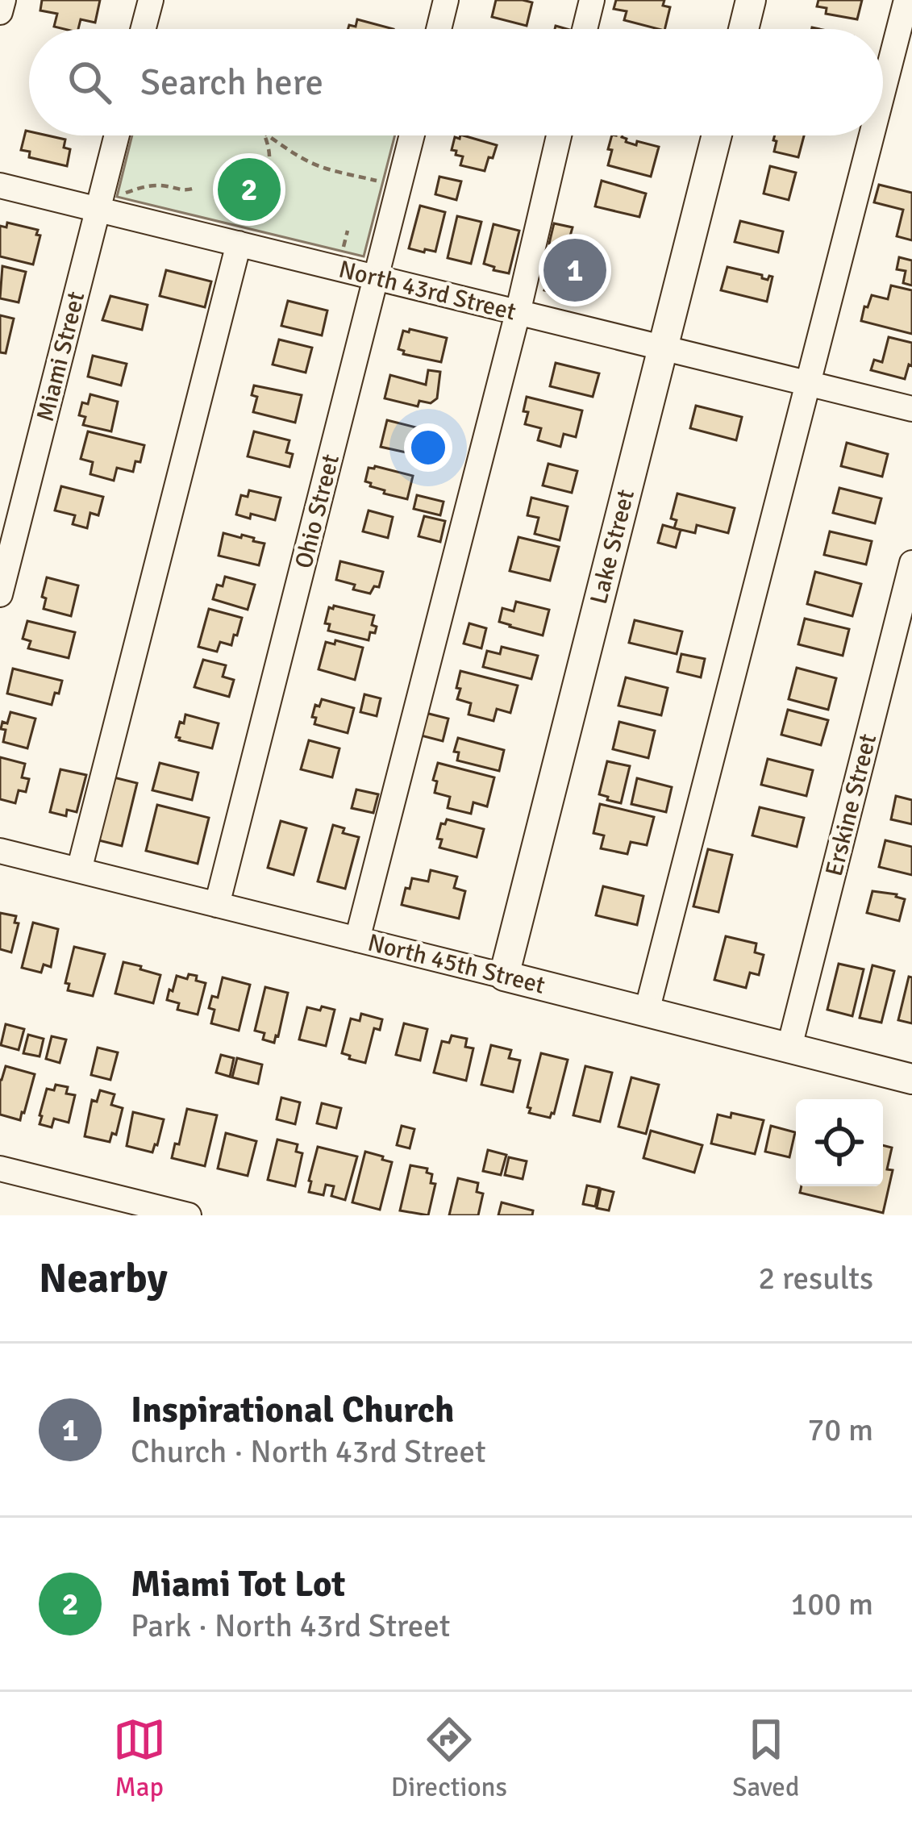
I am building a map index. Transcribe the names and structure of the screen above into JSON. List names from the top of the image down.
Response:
{
  "streets": {
    "main road": ["Lake Street", "North 45th Street"],
    "street": [
      "North 43rd Street",
      "Miami Street",
      "Ohio Street",
      "Erskine Street"
    ]
  },
  "crossings": [
    ["North 43rd Street", "Miami Street"],
    ["North 43rd Street", "Ohio Street"],
    ["North 43rd Street", "Lake Street"],
    ["Ohio Street", "North 45th Street"],
    ["Lake Street", "North 45th Street"],
    ["Erskine Street", "North 45th Street"]
  ],
  "page": {
    "search": "Search here",
    "pins": ["2", "1"],
    "heading": ["Nearby", "2 results"],
    "list": [
      {
        "mark": "1",
        "name": "Inspirational Church",
        "note": "Church · North 43rd Street",
        "value": "70 m"
      },
      {
        "mark": "2",
        "name": "Miami Tot Lot",
        "note": "Park · North 43rd Street",
        "value": "100 m"
      }
    ],
    "nav": ["Map", "Directions", "Saved"]
  }
}
